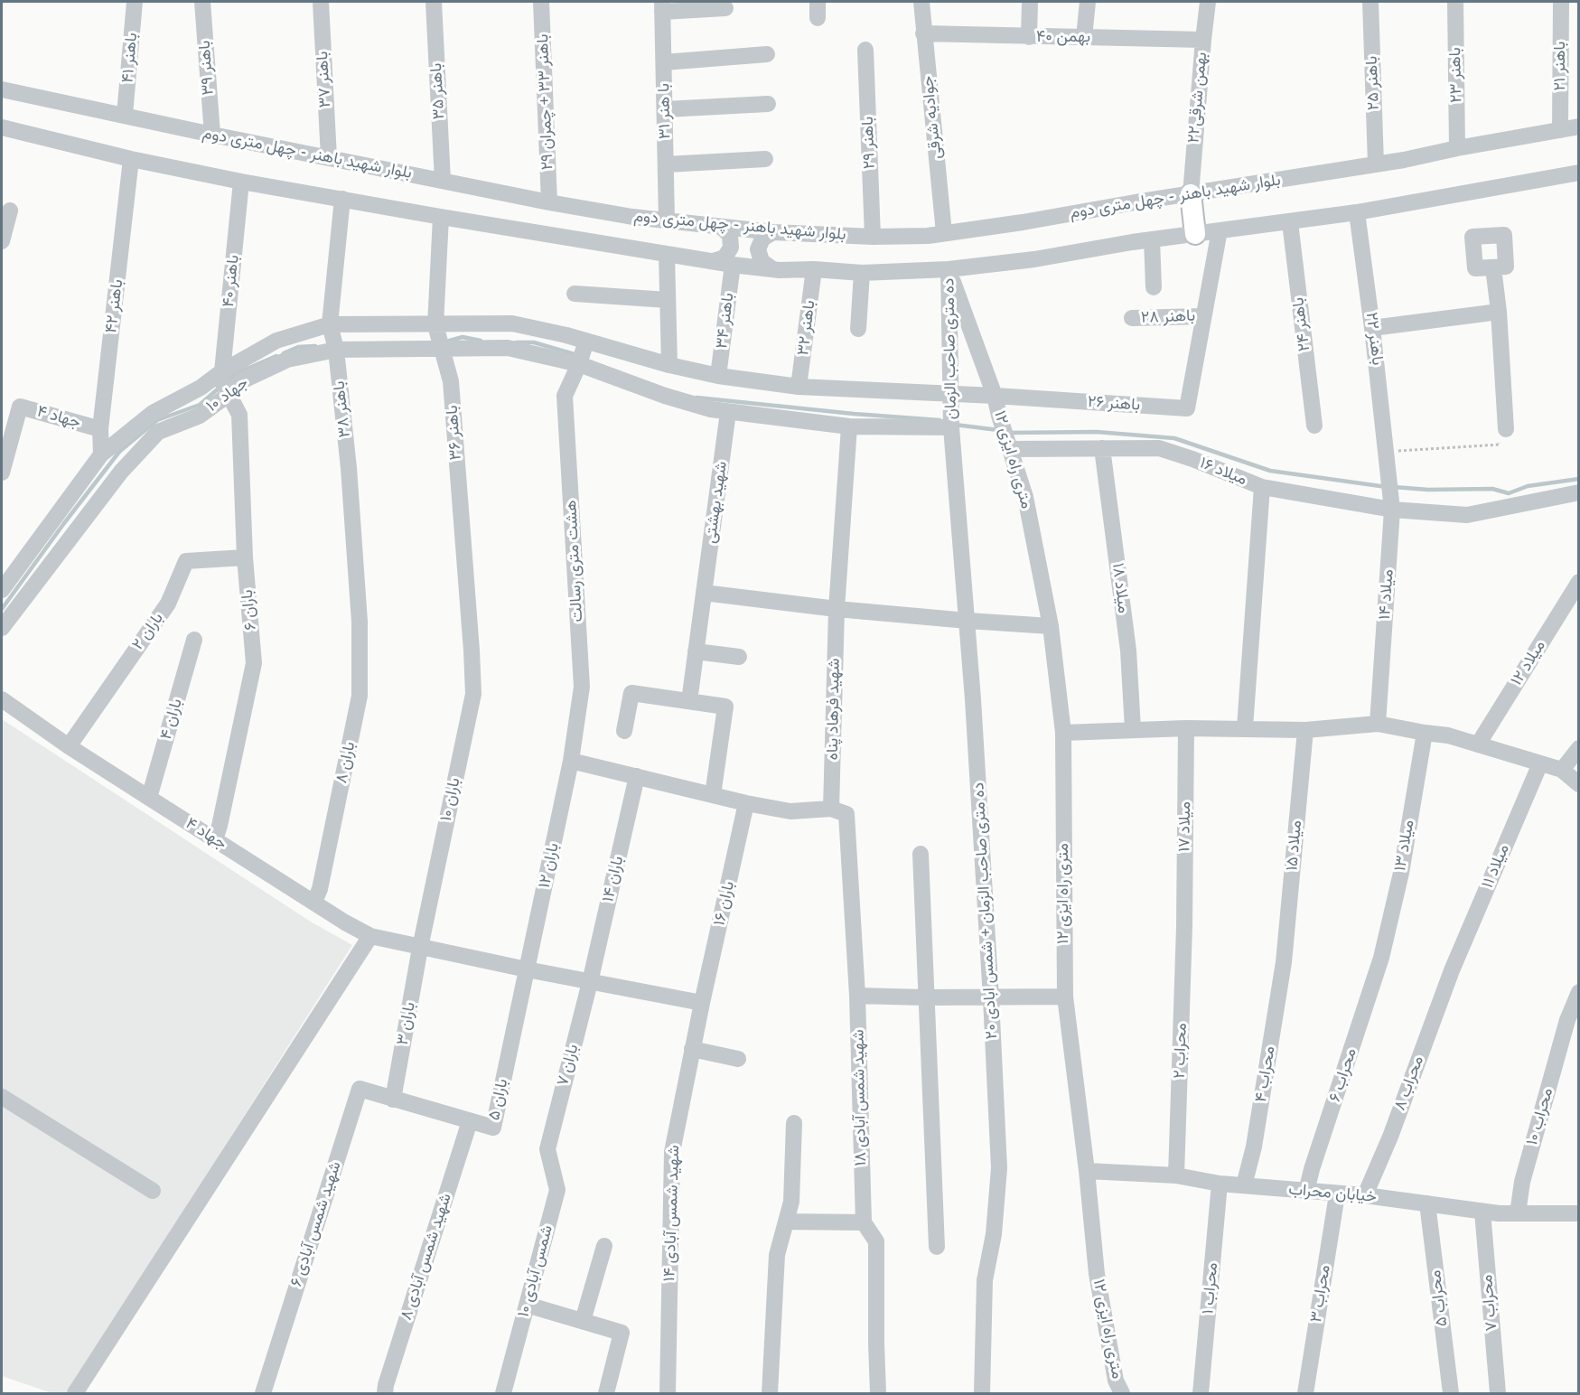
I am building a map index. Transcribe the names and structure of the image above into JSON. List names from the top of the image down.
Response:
{
  "streets": {
    "street": [
      "بهمن ۴۰",
      "باهنر ۴۱",
      "باهنر ۲۱",
      "باهنر ۳۹",
      "باهنر ۲۳",
      "باهنر ۳۷",
      "باهنر ۲۵",
      "باهنر ۳۵",
      "۲۲بهمن شرقی",
      "باهنر ۳۳ + چمران ۲۹",
      "با هنر ۳۱",
      "جوادیه شرقی",
      "باهنر ۲۹",
      "بلوار شهید باهنر - چهل متری دوم",
      "باهنر ۴۰",
      "باهنر ۴۲",
      "باهنر ۲۸",
      "باهنر ۳۴",
      "باهنر ۲۴",
      "باهنر ۳۲",
      "باهنر ۲۲",
      "ده متری صاحب الزمان",
      "جهاد ۱۰",
      "باهنر ۲۶",
      "باهنر ۳۸",
      "جهاد ۴",
      "باهنر ۳۶",
      "۱۲ متری راه ایزی",
      "میلاد ۱۶",
      "شهید بهشتی",
      "هشت متری رسالت",
      "میلاد ۱۸",
      "میلاد ۱۴",
      "باران ۶",
      "باران ۲",
      "میلاد ۱۲",
      "شهید فرهاد پناه",
      "باران ۴",
      "باران ۸",
      "باران ۱۰",
      "میلاد ۱۷",
      "میلاد ۱۵",
      "میلاد ۱۳",
      "باران ۱۲",
      "میلاد ۱۱",
      "باران ۱۴",
      "باران ۱۶",
      "ده متری صاحب الزمان + شمس ابادی ۲۰",
      "باران ۳",
      "محراب ۲",
      "باران ۷",
      "محراب ۴",
      "محراب ۶",
      "محراب ۸",
      "شهید شمس آبادی ۱۸",
      "باران ۵",
      "محراب ۱۰",
      "خیابان محراب",
      "شهید شمس آبادی ۱۴",
      "شهید شمس آبادی ۶",
      "شهید شمس آبادی ۸",
      "شمس آبادی ۱۰",
      "محراب ۱",
      "محراب ۳",
      "محراب ۵",
      "محراب ۷"
    ]
  },
  "crossings": [
    ["بهمن ۴۰", "۲۲بهمن شرقی"],
    ["بهمن ۴۰", "جوادیه شرقی"],
    ["باهنر ۴۱", "بلوار شهید باهنر - چهل متری دوم"],
    ["باهنر ۲۱", "بلوار شهید باهنر - چهل متری دوم"],
    ["باهنر ۳۹", "بلوار شهید باهنر - چهل متری دوم"],
    ["باهنر ۲۳", "بلوار شهید باهنر - چهل متری دوم"],
    ["باهنر ۳۷", "بلوار شهید باهنر - چهل متری دوم"],
    ["باهنر ۲۵", "بلوار شهید باهنر - چهل متری دوم"],
    ["باهنر ۳۵", "بلوار شهید باهنر - چهل متری دوم"],
    ["۲۲بهمن شرقی", "بلوار شهید باهنر - چهل متری دوم"],
    ["باهنر ۳۳ + چمران ۲۹", "بلوار شهید باهنر - چهل متری دوم"],
    ["با هنر ۳۱", "بلوار شهید باهنر - چهل متری دوم"],
    ["جوادیه شرقی", "بلوار شهید باهنر - چهل متری دوم"],
    ["باهنر ۲۹", "بلوار شهید باهنر - چهل متری دوم"],
    ["بلوار شهید باهنر - چهل متری دوم", "باهنر ۴۰"],
    ["بلوار شهید باهنر - چهل متری دوم", "باهنر ۴۲"],
    ["بلوار شهید باهنر - چهل متری دوم", "باهنر ۳۴"],
    ["بلوار شهید باهنر - چهل متری دوم", "باهنر ۲۴"],
    ["بلوار شهید باهنر - چهل متری دوم", "باهنر ۳۲"],
    ["بلوار شهید باهنر - چهل متری دوم", "باهنر ۲۲"],
    ["بلوار شهید باهنر - چهل متری دوم", "ده متری صاحب الزمان"],
    ["بلوار شهید باهنر - چهل متری دوم", "باهنر ۲۶"],
    ["بلوار شهید باهنر - چهل متری دوم", "باهنر ۳۸"],
    ["بلوار شهید باهنر - چهل متری دوم", "باهنر ۳۶"],
    ["باهنر ۴۰", "جهاد ۱۰"],
    ["باهنر ۴۰", "باران ۶"],
    ["باهنر ۴۲", "جهاد ۴"],
    ["باهنر ۲۸", "باهنر ۲۶"],
    ["باهنر ۲۲", "میلاد ۱۴"],
    ["ده متری صاحب الزمان", "جهاد ۱۰"],
    ["ده متری صاحب الزمان", "ده متری صاحب الزمان + شمس ابادی ۲۰"],
    ["جهاد ۱۰", "باهنر ۳۸"],
    ["جهاد ۱۰", "باهنر ۳۶"],
    ["جهاد ۱۰", "شهید بهشتی"],
    ["جهاد ۱۰", "هشت متری رسالت"],
    ["جهاد ۱۰", "باران ۶"],
    ["جهاد ۱۰", "شهید فرهاد پناه"],
    ["جهاد ۱۰", "ده متری صاحب الزمان + شمس ابادی ۲۰"],
    ["باهنر ۲۶", "۱۲ متری راه ایزی"],
    ["باهنر ۳۸", "باران ۸"],
    ["جهاد ۴", "باران ۶"],
    ["جهاد ۴", "باران ۲"],
    ["جهاد ۴", "باران ۴"],
    ["جهاد ۴", "باران ۸"],
    ["جهاد ۴", "باران ۱۰"],
    ["جهاد ۴", "باران ۱۲"],
    ["جهاد ۴", "باران ۱۴"],
    ["جهاد ۴", "باران ۱۶"],
    ["جهاد ۴", "باران ۳"],
    ["جهاد ۴", "باران ۷"],
    ["جهاد ۴", "باران ۵"],
    ["جهاد ۴", "شهید شمس آبادی ۱۴"],
    ["باهنر ۳۶", "باران ۱۰"],
    ["۱۲ متری راه ایزی", "میلاد ۱۶"],
    ["۱۲ متری راه ایزی", "خیابان محراب"],
    ["میلاد ۱۶", "میلاد ۱۸"],
    ["هشت متری رسالت", "باران ۱۲"],
    ["باران ۶", "باران ۲"],
    ["شهید فرهاد پناه", "شهید شمس آبادی ۱۸"],
    ["باران ۱۰", "باران ۳"],
    ["میلاد ۱۷", "محراب ۲"],
    ["میلاد ۱۵", "محراب ۴"],
    ["میلاد ۱۳", "محراب ۶"],
    ["باران ۱۲", "باران ۵"],
    ["میلاد ۱۱", "محراب ۸"],
    ["باران ۱۴", "باران ۷"],
    ["باران ۱۶", "شهید شمس آبادی ۱۴"],
    ["باران ۳", "باران ۵"],
    ["باران ۳", "شهید شمس آبادی ۶"],
    ["محراب ۲", "خیابان محراب"],
    ["باران ۷", "شمس آبادی ۱۰"],
    ["محراب ۴", "خیابان محراب"],
    ["محراب ۶", "خیابان محراب"],
    ["محراب ۸", "خیابان محراب"],
    ["باران ۵", "شهید شمس آبادی ۶"],
    ["باران ۵", "شهید شمس آبادی ۸"],
    ["محراب ۱۰", "خیابان محراب"],
    ["خیابان محراب", "محراب ۱"],
    ["خیابان محراب", "محراب ۳"],
    ["خیابان محراب", "محراب ۵"],
    ["خیابان محراب", "محراب ۷"]
  ]
}
